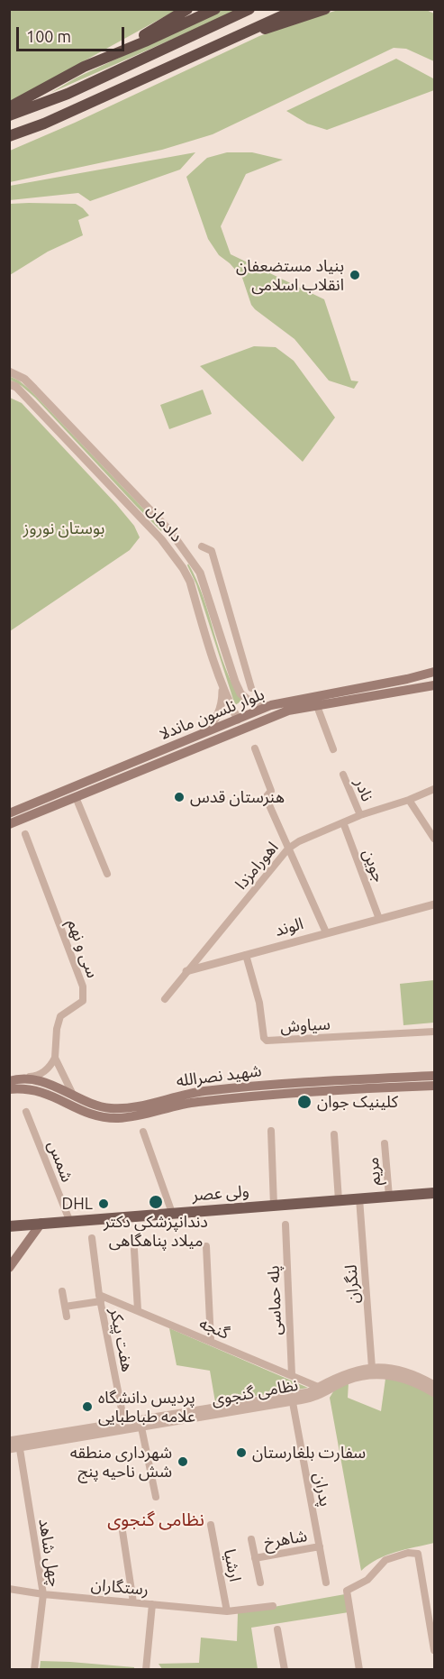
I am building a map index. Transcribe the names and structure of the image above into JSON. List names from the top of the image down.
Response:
{
  "streets": {
    "main road": ["بلوار نلسون ماندلا", "شهید نصرالله", "ولی عصر"],
    "street": [
      "دادمان",
      "نادر",
      "اهورامزدا",
      "جوین",
      "الوند",
      "سی و نهم",
      "سیاوش",
      "شمس",
      "مریم",
      "لنگران",
      "پله حماسی",
      "گنجه",
      "هفت پیکر",
      "نظامی گنجوی",
      "پدران",
      "شاهرخ",
      "چهل شاهد",
      "ارشیا",
      "رستگاران"
    ]
  },
  "crossings": [
    ["دادمان", "بلوار نلسون ماندلا"],
    ["نادر", "اهورامزدا"],
    ["اهورامزدا", "جوین"],
    ["اهورامزدا", "الوند"],
    ["جوین", "الوند"],
    ["الوند", "سیاوش"],
    ["شمس", "ولی عصر"],
    ["مریم", "ولی عصر"],
    ["ولی عصر", "لنگران"],
    ["لنگران", "نظامی گنجوی"],
    ["پله حماسی", "گنجه"],
    ["گنجه", "هفت پیکر"],
    ["گنجه", "نظامی گنجوی"],
    ["هفت پیکر", "نظامی گنجوی"],
    ["نظامی گنجوی", "پدران"],
    ["نظامی گنجوی", "چهل شاهد"],
    ["پدران", "شاهرخ"],
    ["چهل شاهد", "رستگاران"],
    ["ارشیا", "رستگاران"]
  ],
  "districts": ["نظامی گنجوی"],
  "parks": ["بوستان نوروز"],
  "places": [
    "بنیاد مستضعفان انقلاب اسلامی",
    "هنرستان قدس",
    "کلینیک جوان",
    "دندانپزشکی دکتر میلاد پناهگاهی",
    "DHL",
    "پردیس دانشگاه علامه طباطبایی",
    "سفارت بلغارستان",
    "شهرداری منطقه شش ناحیه پنج"
  ],
  "scale_bar": "100 m"
}
